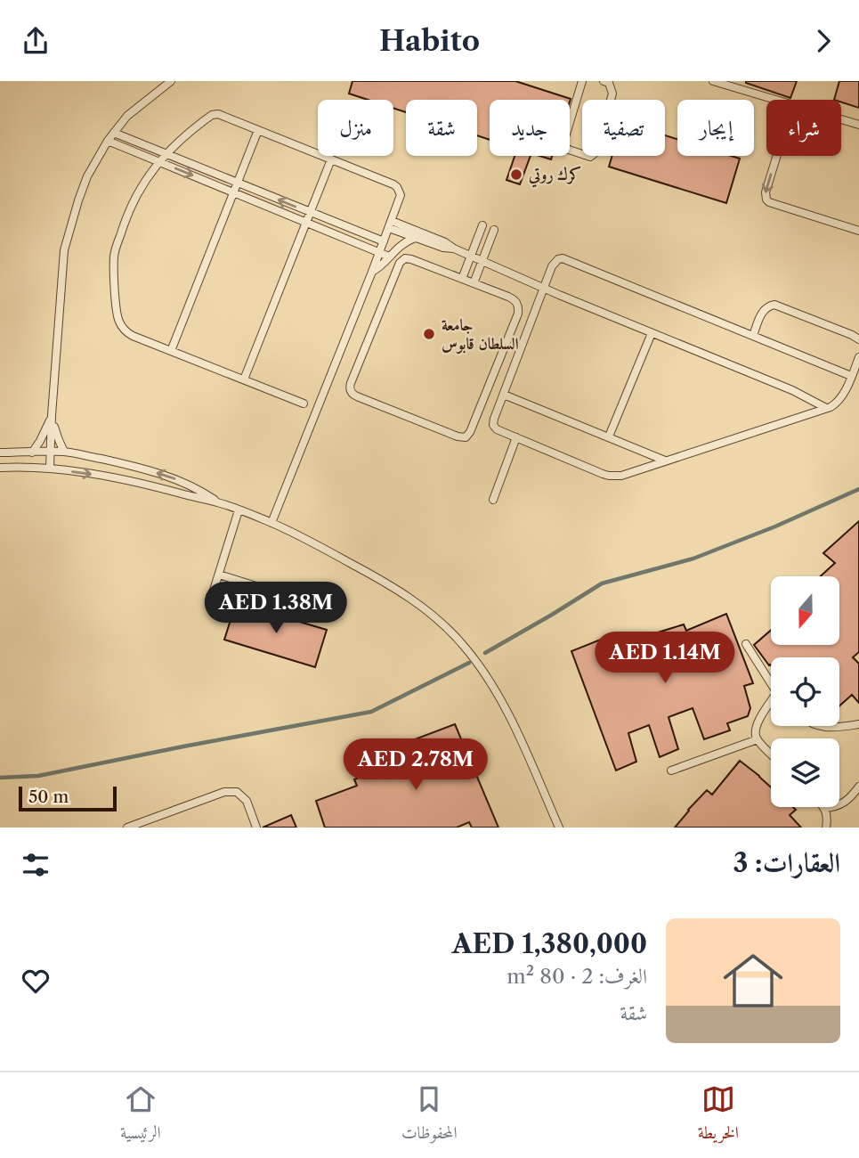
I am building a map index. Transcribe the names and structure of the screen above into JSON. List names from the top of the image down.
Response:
{
  "places": ["كرك روتي", "جامعة السلطان قابوس"],
  "scale_bar": "50 m",
  "north": "bottom",
  "page": {
    "header": "Habito",
    "chip": [
      "شراء",
      "إيجار",
      "تصفية",
      "جديد",
      "شقة",
      "منزل"
    ],
    "price": ["AED 1.38M", "AED 1.14M", "AED 2.78M"],
    "scale": "50 m",
    "heading": "العقارات: 3",
    "list": [
      {
        "name": "AED 1,380,000",
        "note": "الغرف: 2 · 80 m² · شقة"
      }
    ],
    "tabs": ["الخريطة", "المحفوظات", "الرئيسية"]
  }
}
